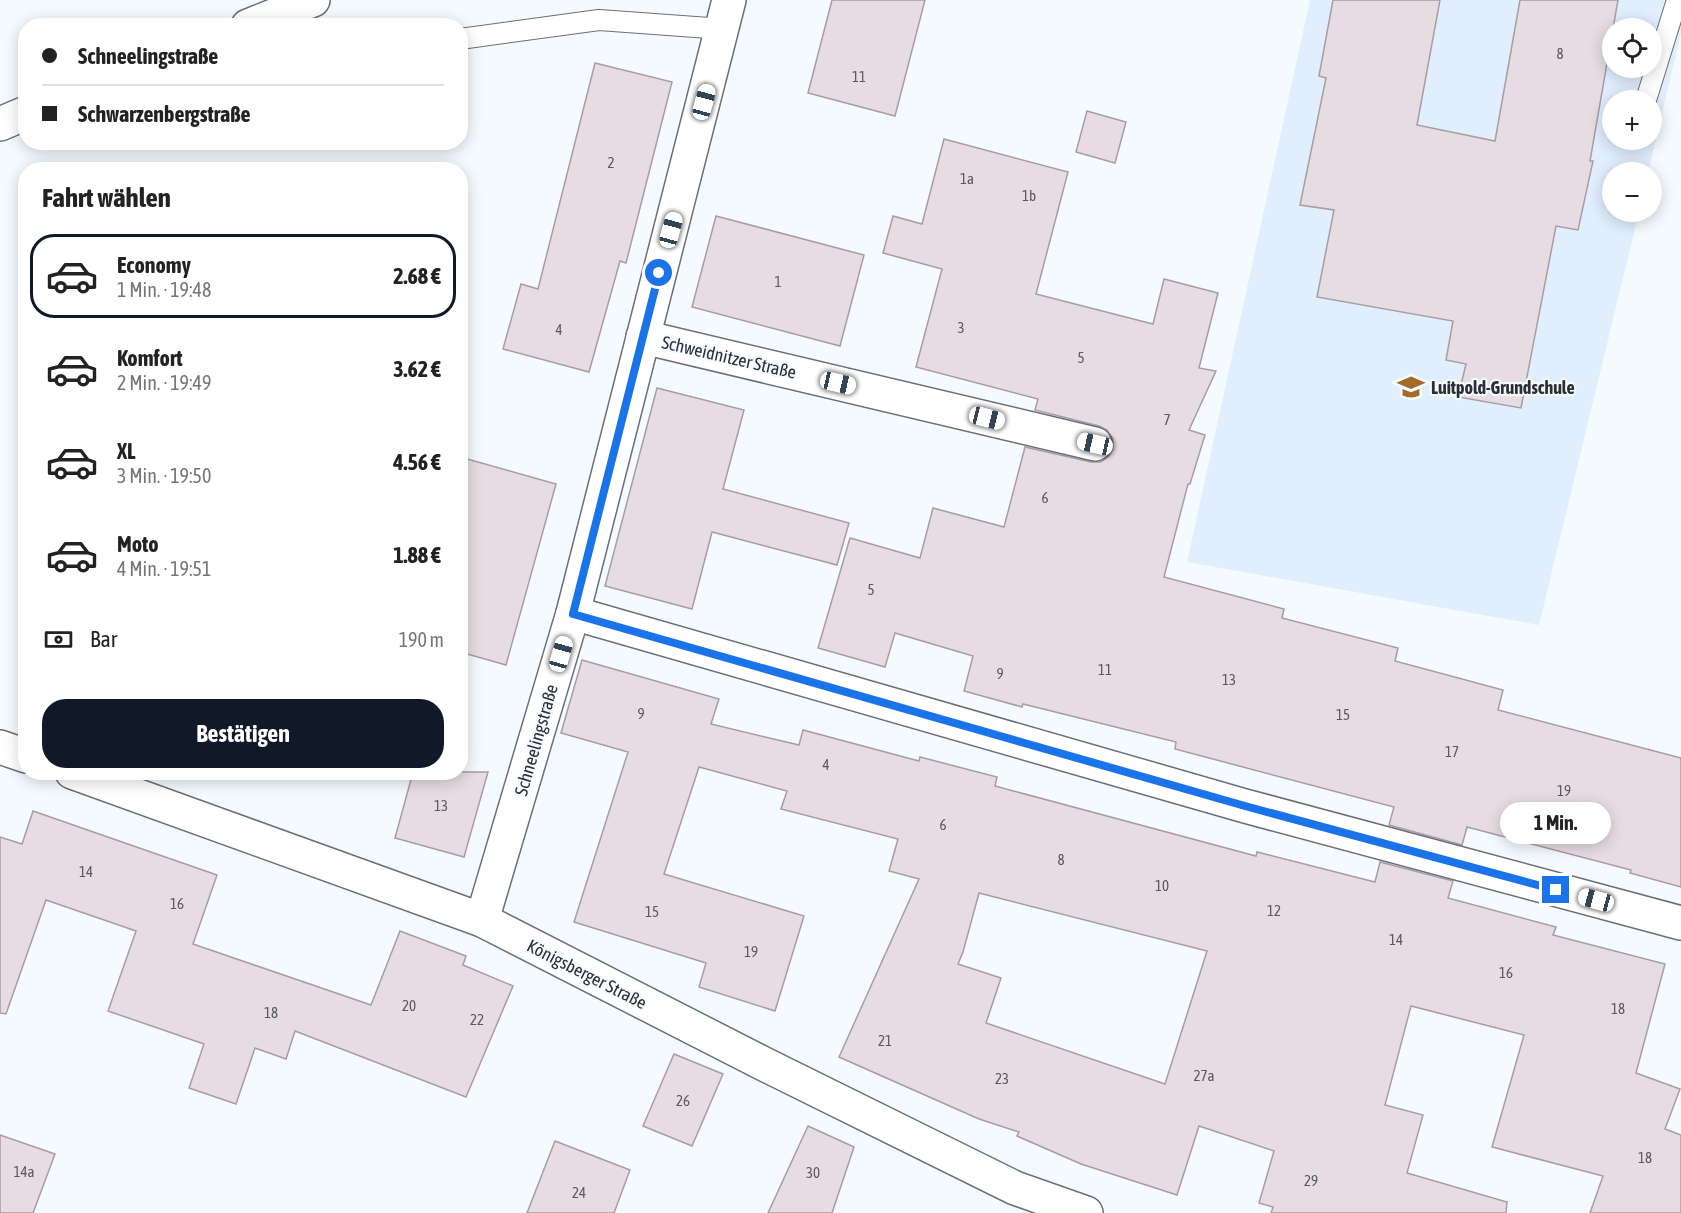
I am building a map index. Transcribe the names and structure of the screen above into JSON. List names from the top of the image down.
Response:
{
  "streets": {
    "street": ["Schweidnitzer Straße", "Schneelingstraße", "Königsberger Straße"]
  },
  "crossings": [
    ["Schweidnitzer Straße", "Schneelingstraße"],
    ["Schneelingstraße", "Königsberger Straße"]
  ],
  "places": {
    "school or university": ["Luitpold-Grundschule"]
  },
  "house_numbers": [
    "8",
    "11",
    "2",
    "1a",
    "1b",
    "1",
    "3",
    "4",
    "5",
    "7",
    "6",
    "5",
    "11",
    "9",
    "13",
    "9",
    "15",
    "17",
    "4",
    "19",
    "13",
    "6",
    "8",
    "14",
    "10",
    "16",
    "12",
    "15",
    "14",
    "19",
    "16",
    "20",
    "18",
    "18",
    "22",
    "21",
    "27a",
    "23",
    "26",
    "18",
    "14a",
    "30",
    "29",
    "24"
  ],
  "page": {
    "map_buttons": ["+", "−"],
    "banner": ["Schneelingstraße", "Schwarzenbergstraße"],
    "heading": "Fahrt wählen",
    "list": [
      {
        "name": "Economy",
        "note": "1 Min. · 19:48",
        "value": "2.68 €"
      },
      {
        "name": "Komfort",
        "note": "2 Min. · 19:49",
        "value": "3.62 €"
      },
      {
        "name": "XL",
        "note": "3 Min. · 19:50",
        "value": "4.56 €"
      },
      {
        "name": "Moto",
        "note": "4 Min. · 19:51",
        "value": "1.88 €"
      }
    ],
    "pay": ["Bar", "190 m"],
    "buttons": "Bestätigen",
    "bubble": "1 Min."
  }
}
